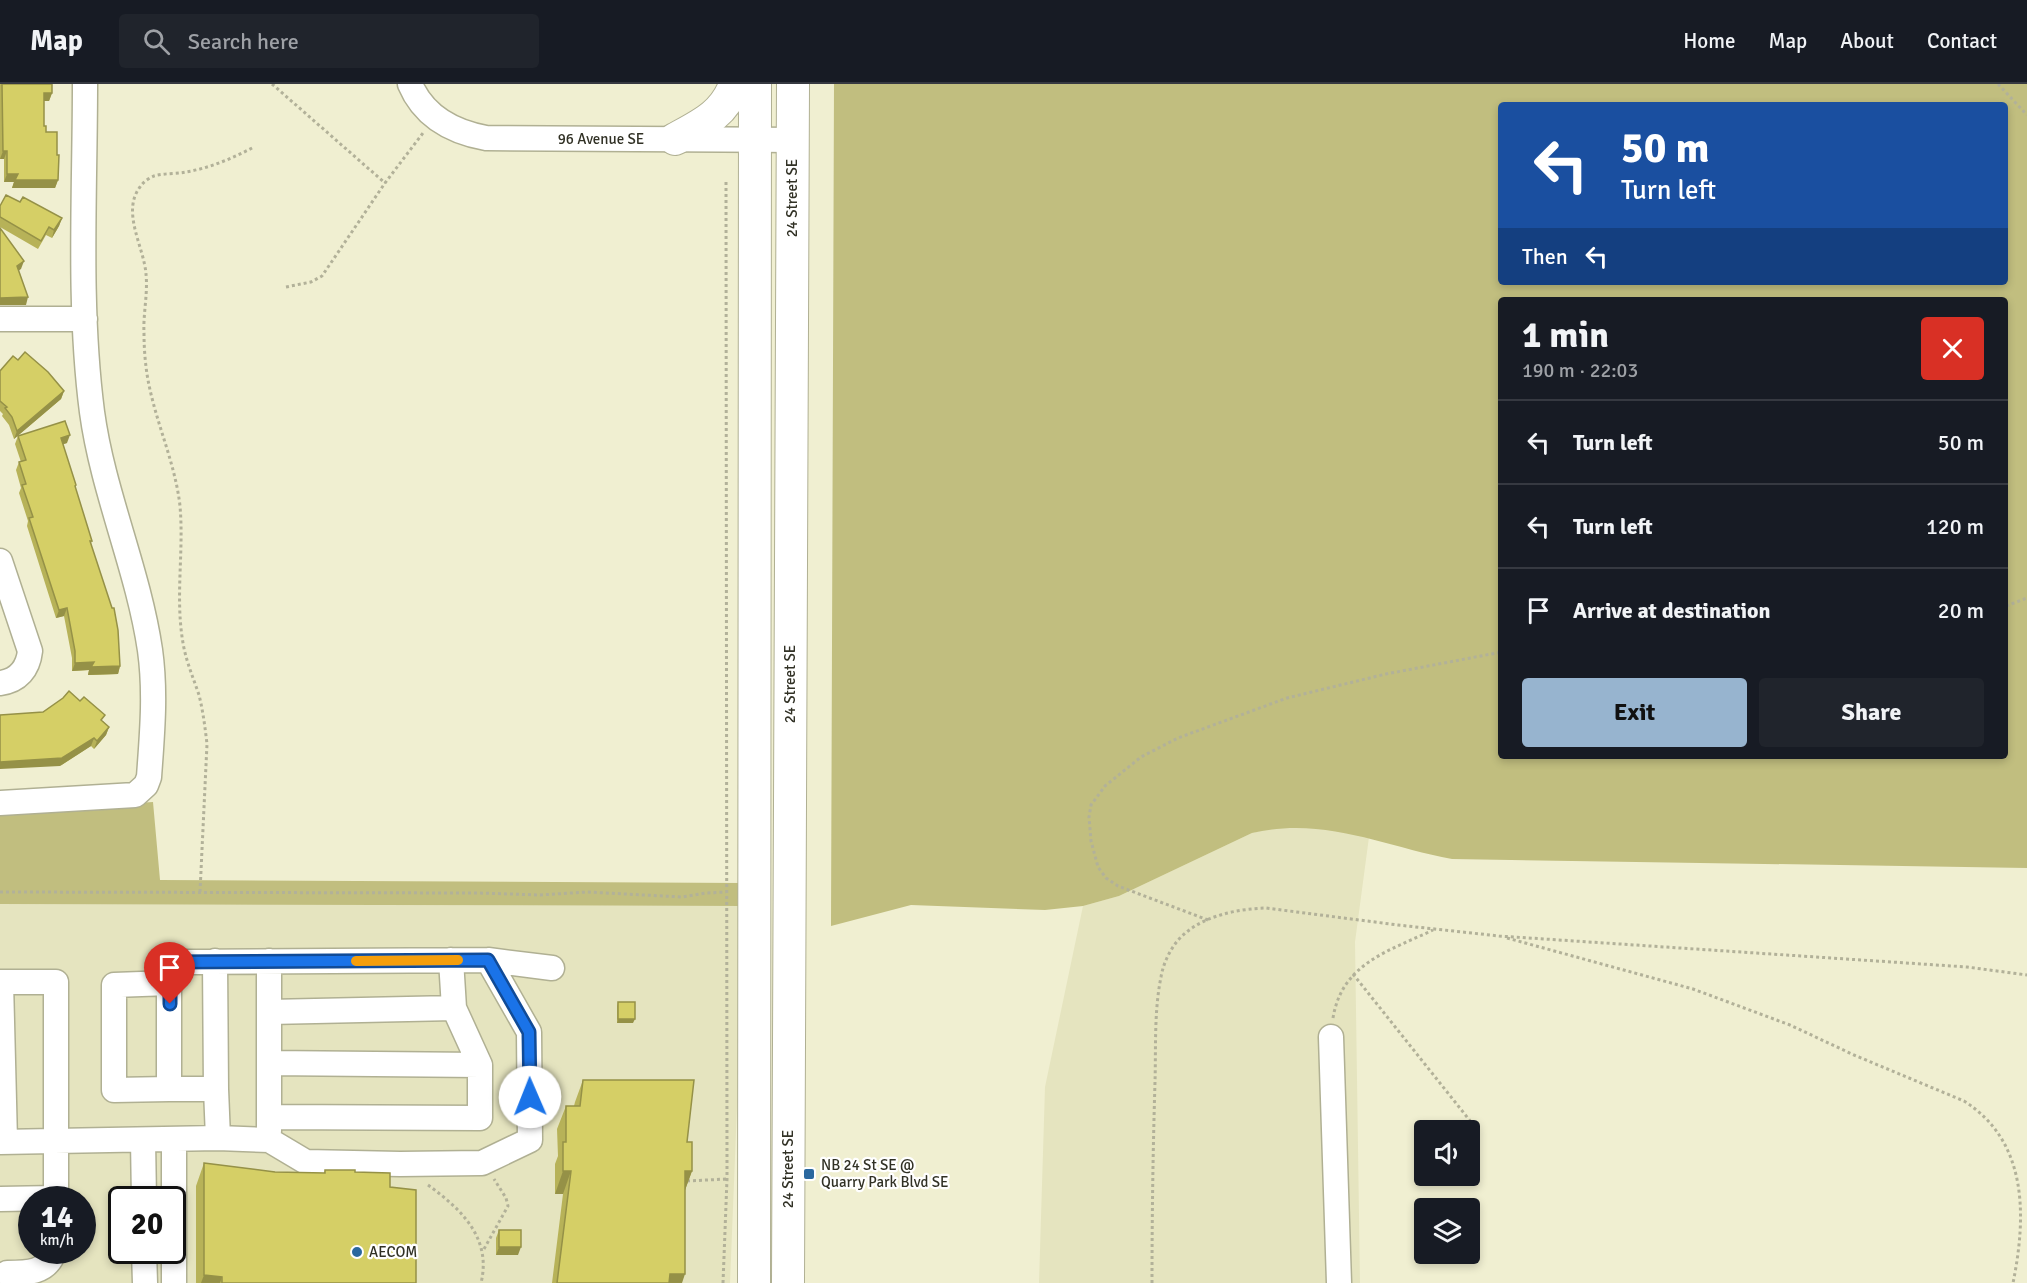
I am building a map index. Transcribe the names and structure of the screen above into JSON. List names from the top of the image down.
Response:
{
  "streets": {
    "main road": ["24 Street SE"],
    "street": ["96 Avenue SE"]
  },
  "crossings": [
    ["96 Avenue SE", "24 Street SE"]
  ],
  "places": {
    "transit": ["NB 24 St SE @ Quarry Park Blvd SE"],
    "other": ["AECOM"]
  },
  "page": {
    "header": "Map",
    "search": "Search here",
    "nav": [
      "Home",
      "Map",
      "About",
      "Contact"
    ],
    "turn": ["50 m", "Turn left"],
    "then": "Then",
    "heading": ["1 min", "190 m · 22:03"],
    "list": [
      {
        "name": "Turn left",
        "value": "50 m"
      },
      {
        "name": "Turn left",
        "value": "120 m"
      },
      {
        "name": "Arrive at destination",
        "value": "20 m"
      }
    ],
    "buttons": ["Exit", "Share"],
    "speed": "14 km/h",
    "limit": "20"
  }
}
